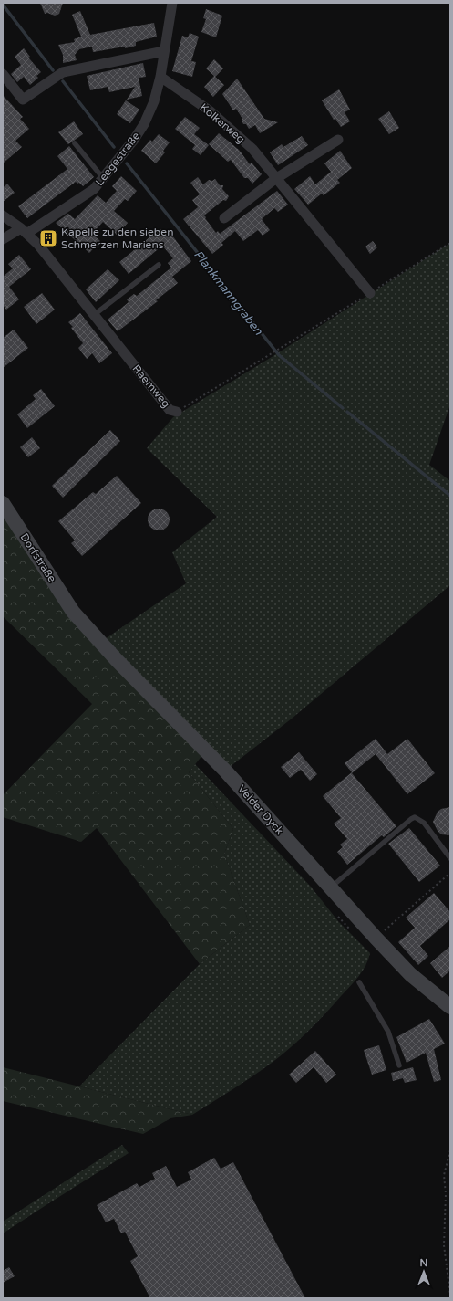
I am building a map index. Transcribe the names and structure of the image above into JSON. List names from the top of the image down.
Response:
{
  "streets": {
    "main road": ["Dorfstraße", "Velder Dyck"],
    "street": ["Kolkerweg", "Leegestraße", "Raemweg"]
  },
  "crossings": [
    ["Kolkerweg", "Leegestraße"],
    ["Leegestraße", "Raemweg"],
    ["Dorfstraße", "Velder Dyck"]
  ],
  "water": ["Plankmanngraben"],
  "places": {
    "building": ["Kapelle zu den sieben Schmerzen Mariens"]
  },
  "north": "top"
}
